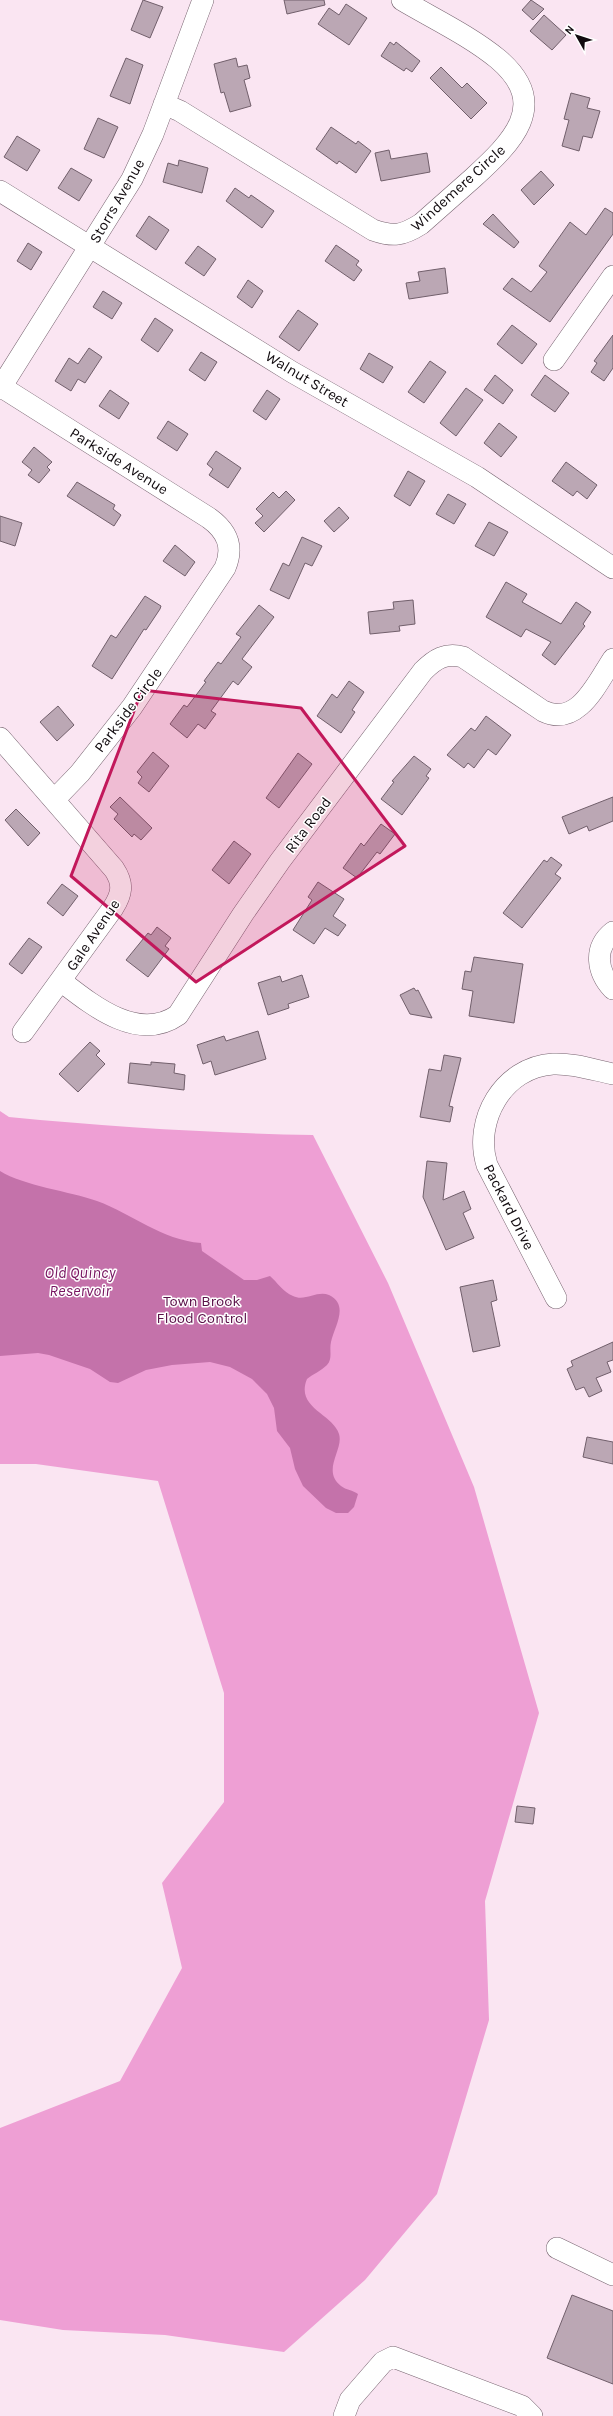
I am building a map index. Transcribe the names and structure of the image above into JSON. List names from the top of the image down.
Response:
{
  "streets": {
    "street": [
      "Windemere Circle",
      "Storrs Avenue",
      "Walnut Street",
      "Parkside Avenue",
      "Parkside Circle",
      "Rita Road",
      "Gale Avenue",
      "Packard Drive"
    ]
  },
  "crossings": [
    ["Windemere Circle", "Storrs Avenue"],
    ["Storrs Avenue", "Walnut Street"],
    ["Storrs Avenue", "Parkside Avenue"],
    ["Parkside Avenue", "Parkside Circle"],
    ["Parkside Circle", "Gale Avenue"],
    ["Rita Road", "Gale Avenue"]
  ],
  "water": ["Old Quincy Reservoir"],
  "parks": ["Town Brook Flood Control"],
  "north": "top left"
}
